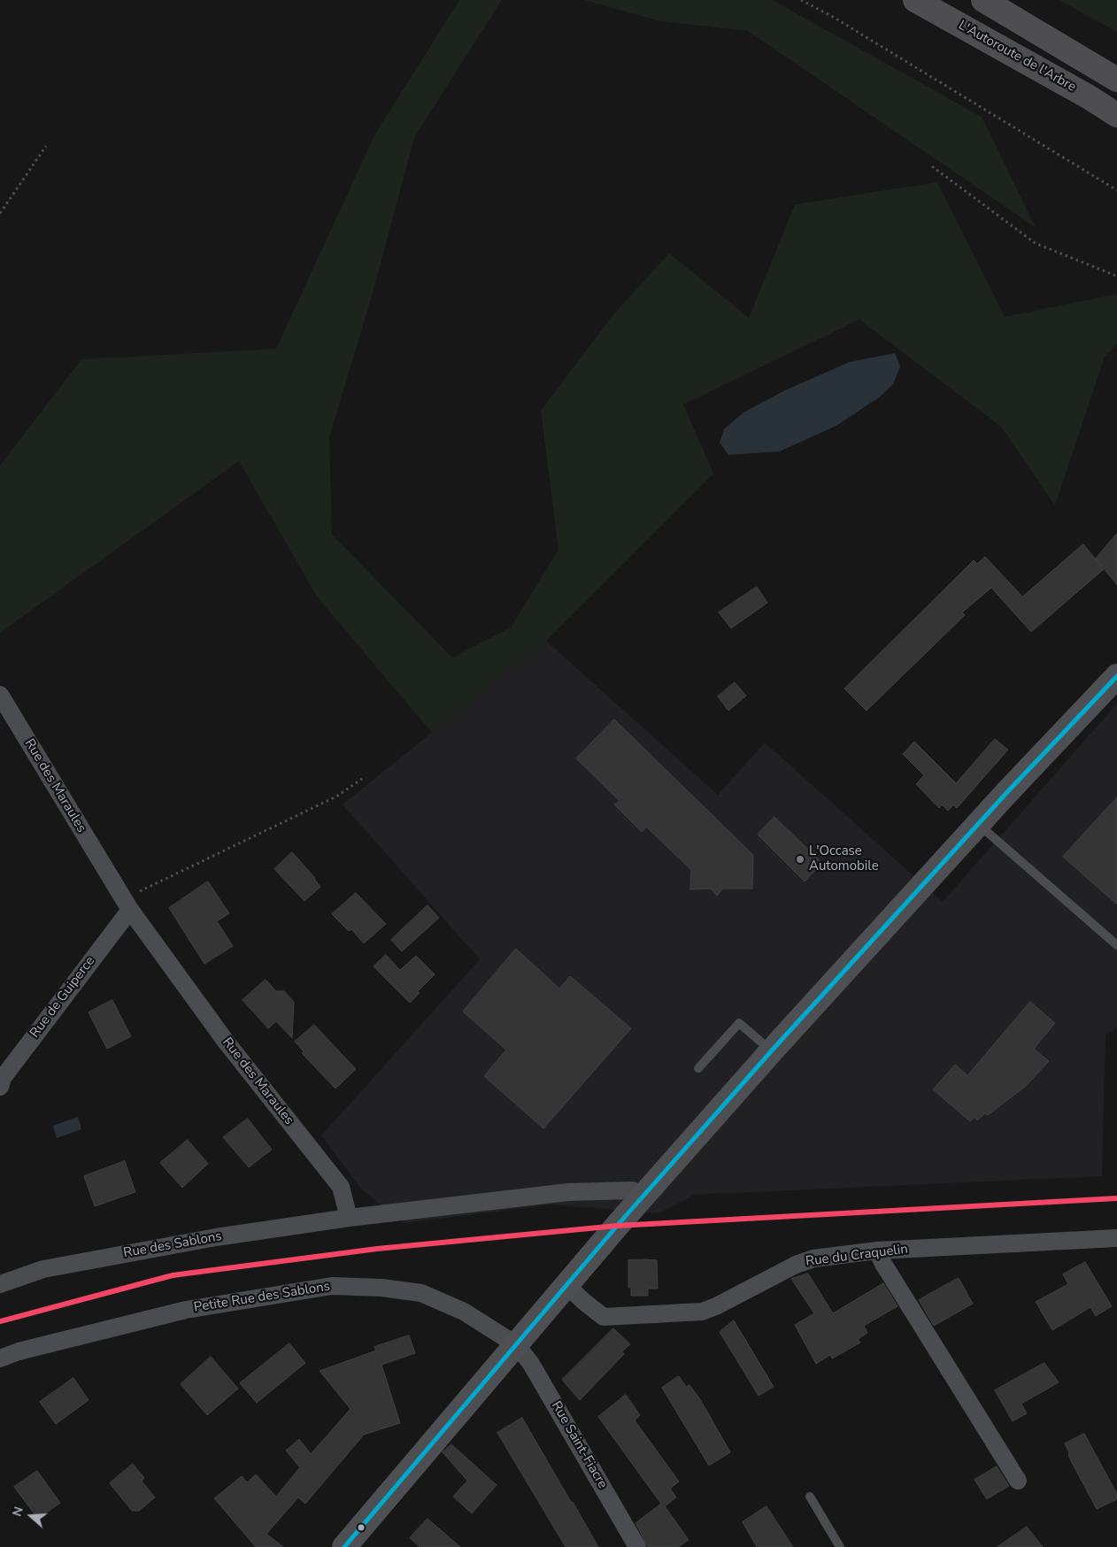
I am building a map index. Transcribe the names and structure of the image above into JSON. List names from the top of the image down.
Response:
{
  "streets": {
    "highway": ["L'Autoroute de l'Arbre"],
    "street": [
      "Rue des Maraules",
      "Rue de Guiperce",
      "Rue des Sablons",
      "Rue du Craquelin",
      "Petite Rue des Sablons",
      "Rue Saint-Fiacre"
    ]
  },
  "crossings": [
    ["Rue des Maraules", "Rue de Guiperce"],
    ["Rue des Maraules", "Rue des Sablons"],
    ["Petite Rue des Sablons", "Rue Saint-Fiacre"]
  ],
  "places": ["L'Occase Automobile"],
  "north": "left"
}
